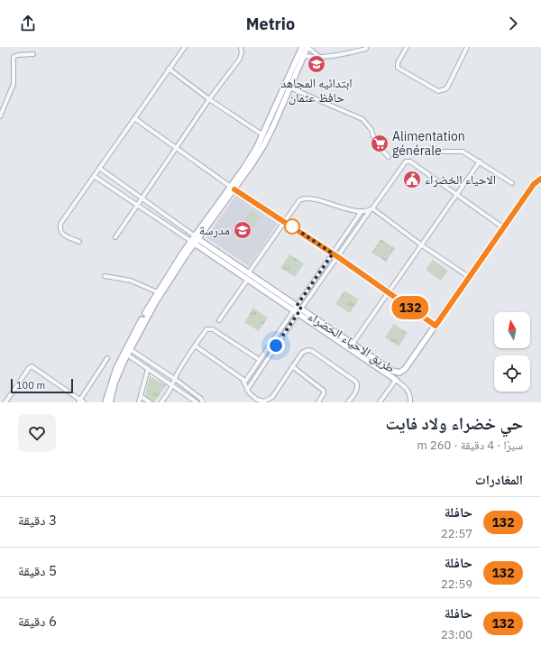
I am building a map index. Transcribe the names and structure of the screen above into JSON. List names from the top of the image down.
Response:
{
  "streets": {
    "main road": ["طريق الاحياء الخضراء"]
  },
  "places": {
    "school or university": ["ابتدائيه المجاهد حافظ عثمان", "مدرسة"],
    "supermarket": ["Alimentation générale"],
    "public building": ["الاحياء الخضراء"]
  },
  "lines": ["bus line 132"],
  "scale_bar": "100 m",
  "north": "top",
  "page": {
    "header": "Metrio",
    "on_map": "132",
    "scale": "100 m",
    "heading": [
      ["حي خضراء ولاد فايت", "سيرًا · 4 دقيقة · 260 m"],
      "المغادرات"
    ],
    "list": [
      {
        "mark": "132",
        "name": "حافلة",
        "note": "22:57",
        "value": "3 دقيقة"
      },
      {
        "mark": "132",
        "name": "حافلة",
        "note": "22:59",
        "value": "5 دقيقة"
      },
      {
        "mark": "132",
        "name": "حافلة",
        "note": "23:00",
        "value": "6 دقيقة"
      }
    ]
  }
}
